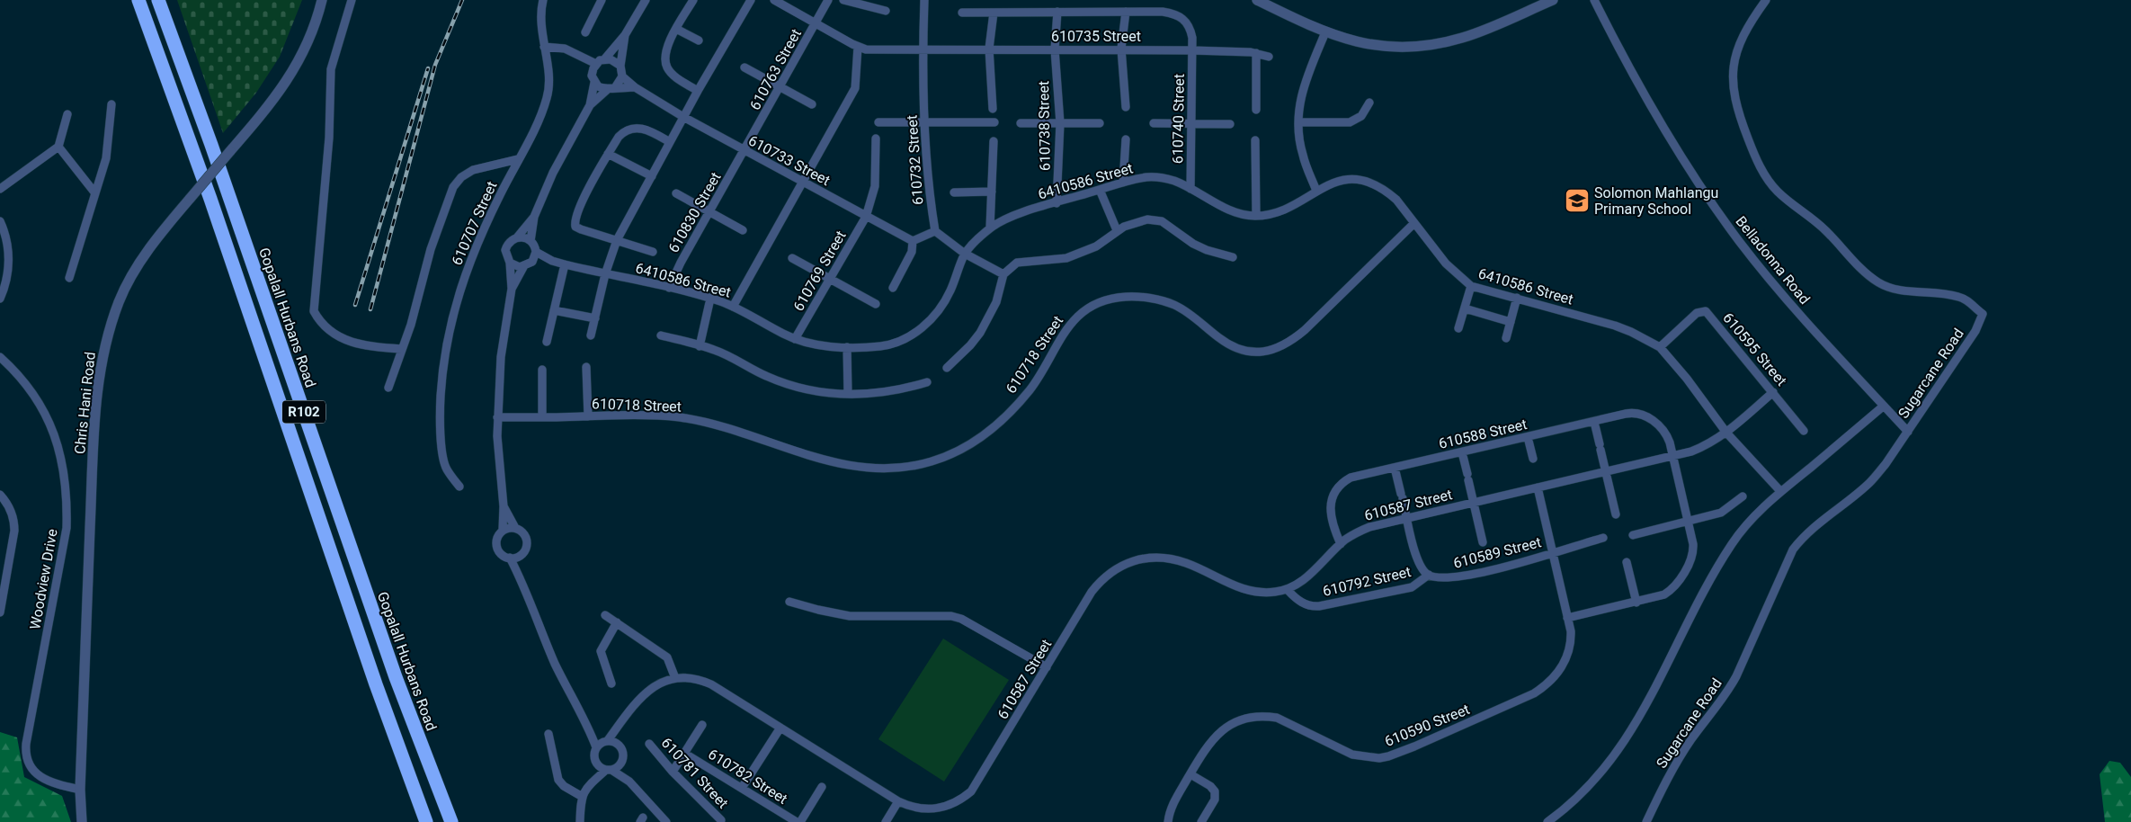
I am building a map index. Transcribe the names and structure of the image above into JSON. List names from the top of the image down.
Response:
{
  "streets": {
    "highway": ["Gopalall Hurbans Road", "R102"],
    "street": [
      "610735 Street",
      "610763 Street",
      "610740 Street",
      "610738 Street",
      "610733 Street",
      "610732 Street",
      "6410586 Street",
      "610830 Street",
      "610707 Street",
      "Belladonna Road",
      "610769 Street",
      "610595 Street",
      "610718 Street",
      "Sugarcane Road",
      "Chris Hani Road",
      "610588 Street",
      "610587 Street",
      "610589 Street",
      "Woodview Drive",
      "610792 Street",
      "610590 Street",
      "610781 Street",
      "610782 Street"
    ]
  },
  "crossings": [
    ["610735 Street", "610740 Street"],
    ["610735 Street", "610738 Street"],
    ["610735 Street", "610732 Street"],
    ["610763 Street", "610733 Street"],
    ["610763 Street", "610830 Street"],
    ["610740 Street", "610738 Street"],
    ["610740 Street", "6410586 Street"],
    ["610738 Street", "6410586 Street"],
    ["610733 Street", "610830 Street"],
    ["610733 Street", "610769 Street"],
    ["6410586 Street", "610830 Street"],
    ["6410586 Street", "610769 Street"],
    ["6410586 Street", "610595 Street"],
    ["6410586 Street", "610718 Street"],
    ["6410586 Street", "610587 Street"],
    ["Belladonna Road", "Sugarcane Road"],
    ["610595 Street", "610587 Street"],
    ["Chris Hani Road", "Woodview Drive"],
    ["610588 Street", "610587 Street"],
    ["610588 Street", "610590 Street"],
    ["610587 Street", "610792 Street"],
    ["610587 Street", "610590 Street"],
    ["610589 Street", "610792 Street"],
    ["610589 Street", "610590 Street"]
  ],
  "places": {
    "school or university": ["Solomon Mahlangu Primary School"]
  }
}
